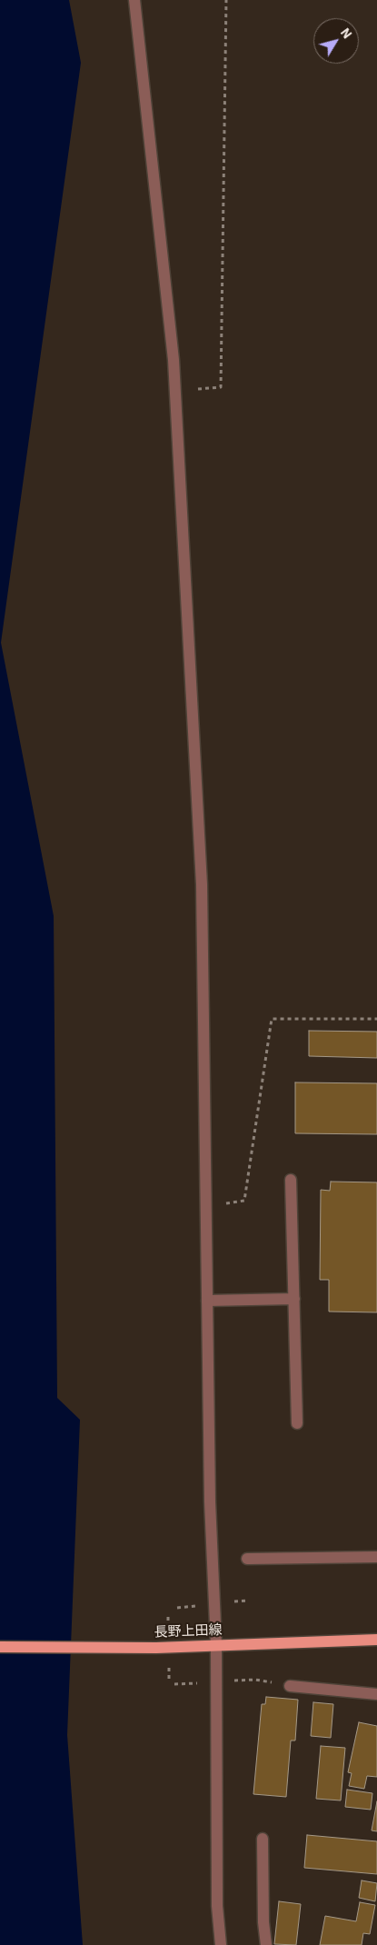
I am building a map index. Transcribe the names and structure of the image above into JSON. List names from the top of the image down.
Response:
{
  "streets": {
    "main road": ["長野上田線"]
  },
  "north": "top right"
}
